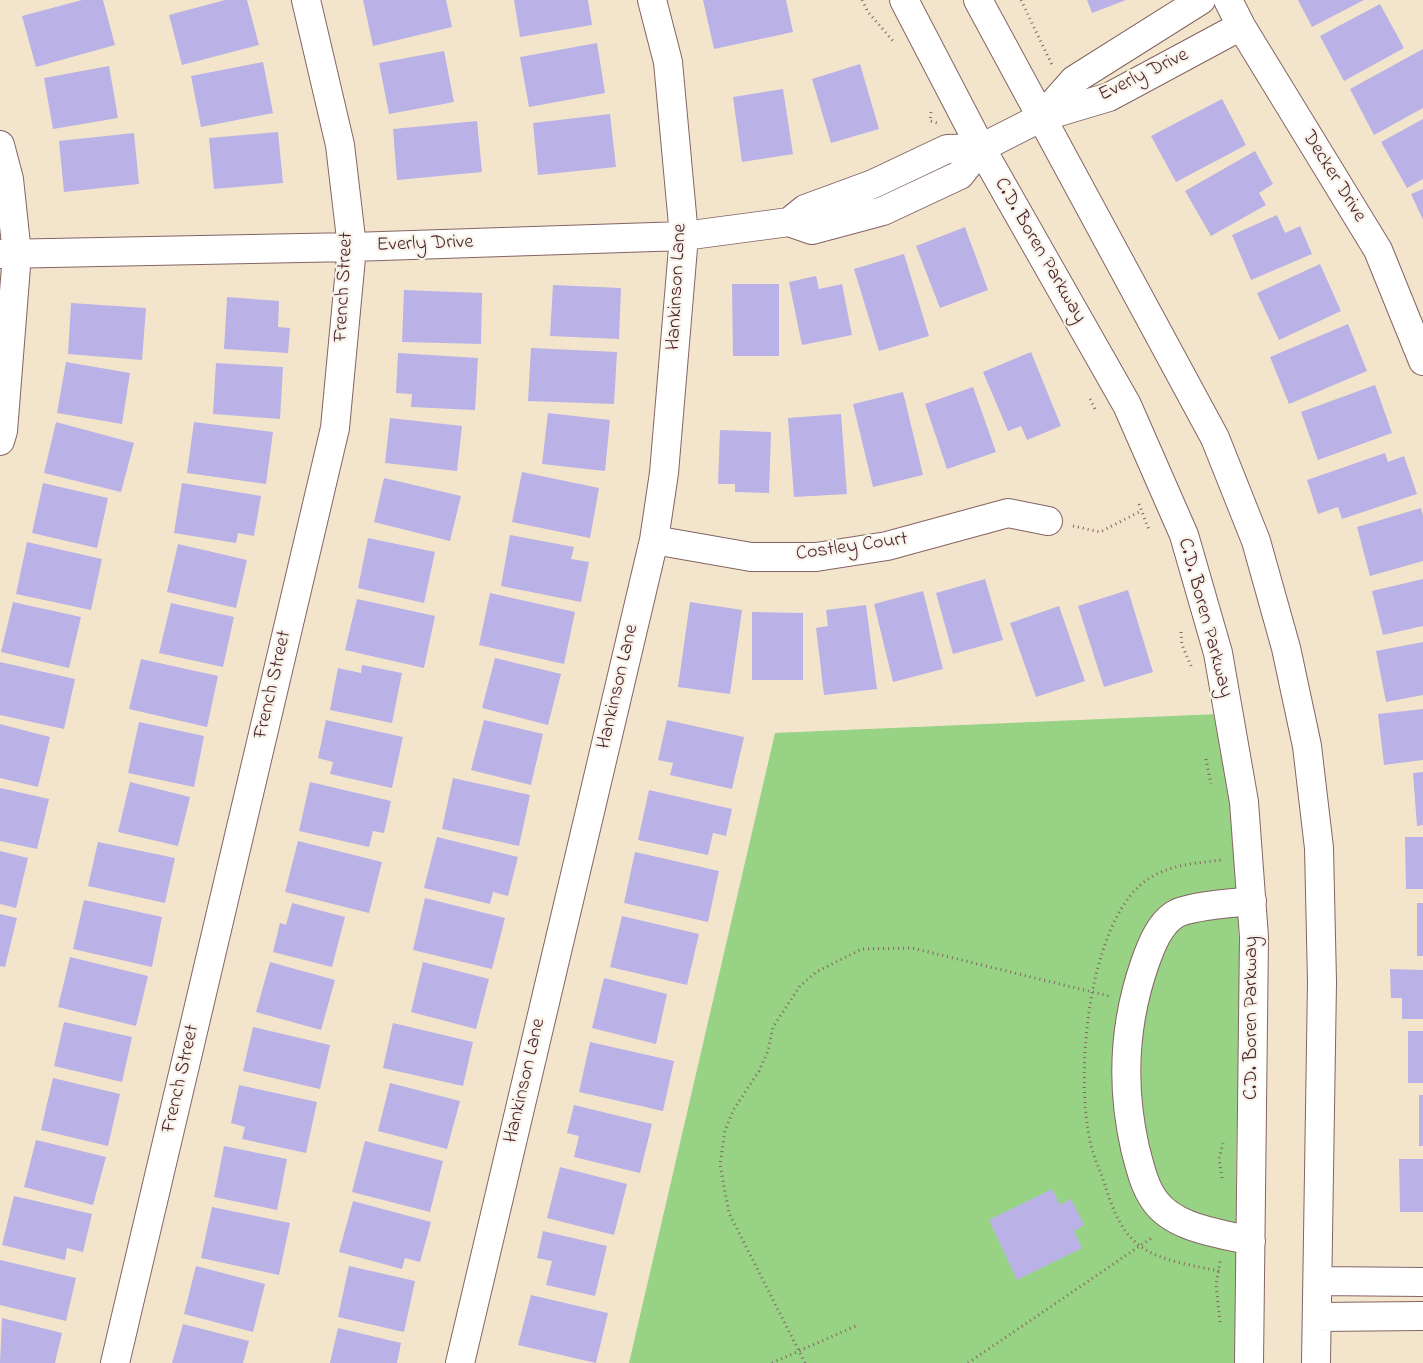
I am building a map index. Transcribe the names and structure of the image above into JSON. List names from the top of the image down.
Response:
{
  "streets": {
    "street": [
      "Everly Drive",
      "Decker Drive",
      "C.D. Boren Parkway",
      "French Street",
      "Hankinson Lane",
      "Costley Court"
    ]
  },
  "crossings": [
    ["Everly Drive", "Decker Drive"],
    ["Everly Drive", "C.D. Boren Parkway"],
    ["Everly Drive", "French Street"],
    ["Everly Drive", "Hankinson Lane"],
    ["Hankinson Lane", "Costley Court"]
  ]
}
